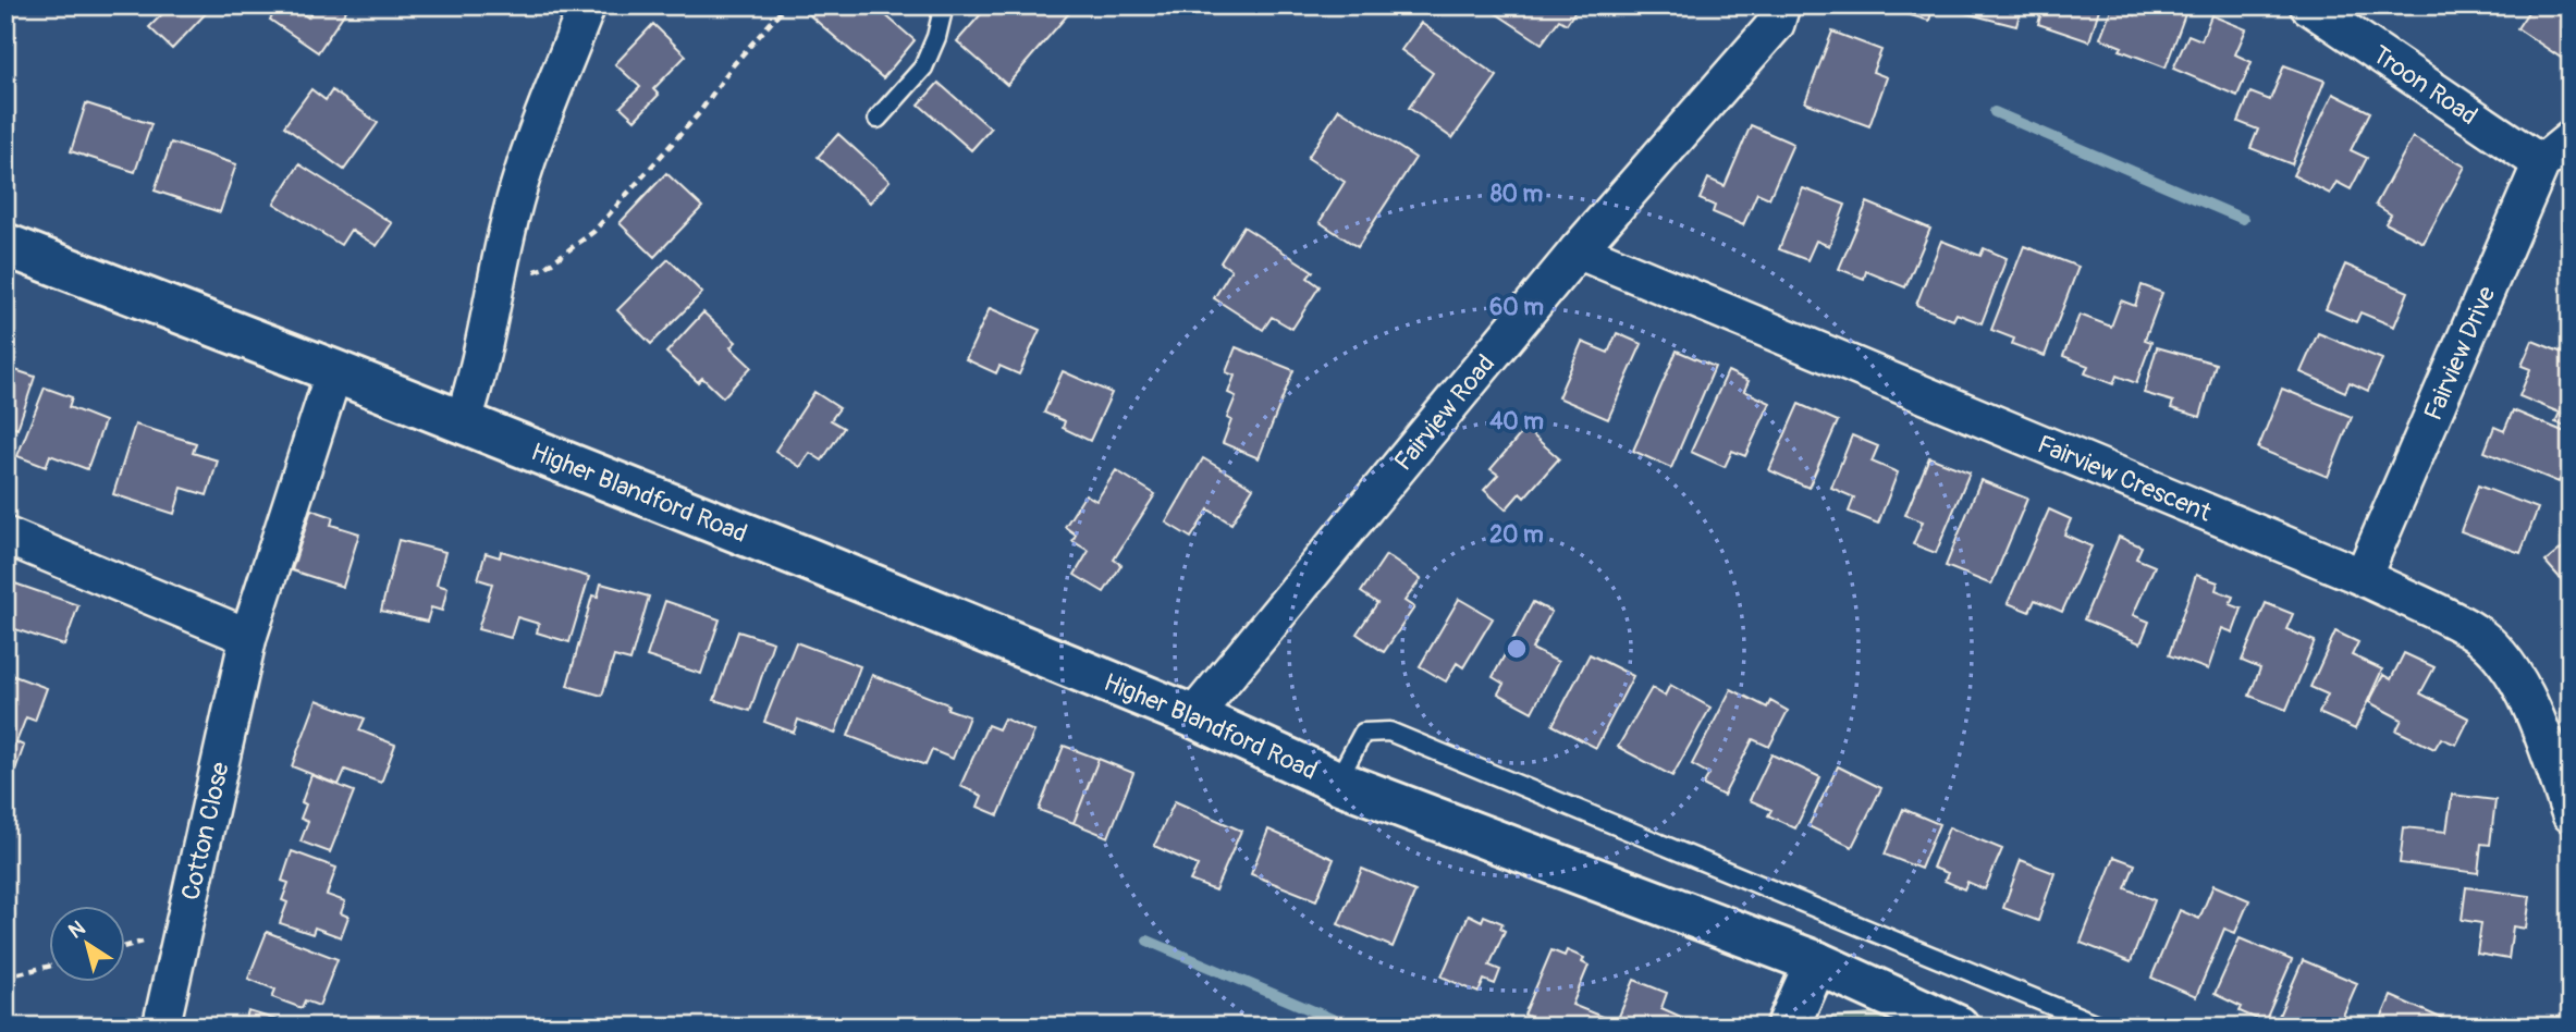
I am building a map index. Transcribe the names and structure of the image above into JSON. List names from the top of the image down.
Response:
{
  "streets": {
    "main road": ["Higher Blandford Road"],
    "street": [
      "Troon Road",
      "Fairview Drive",
      "Fairview Road",
      "Fairview Crescent",
      "Cotton Close"
    ]
  },
  "crossings": [
    ["Troon Road", "Fairview Drive"],
    ["Fairview Drive", "Fairview Crescent"],
    ["Fairview Road", "Fairview Crescent"],
    ["Fairview Road", "Higher Blandford Road"],
    ["Higher Blandford Road", "Cotton Close"]
  ],
  "north": "top left",
  "rings": [
    "80 m",
    "60 m",
    "40 m",
    "20 m"
  ]
}
